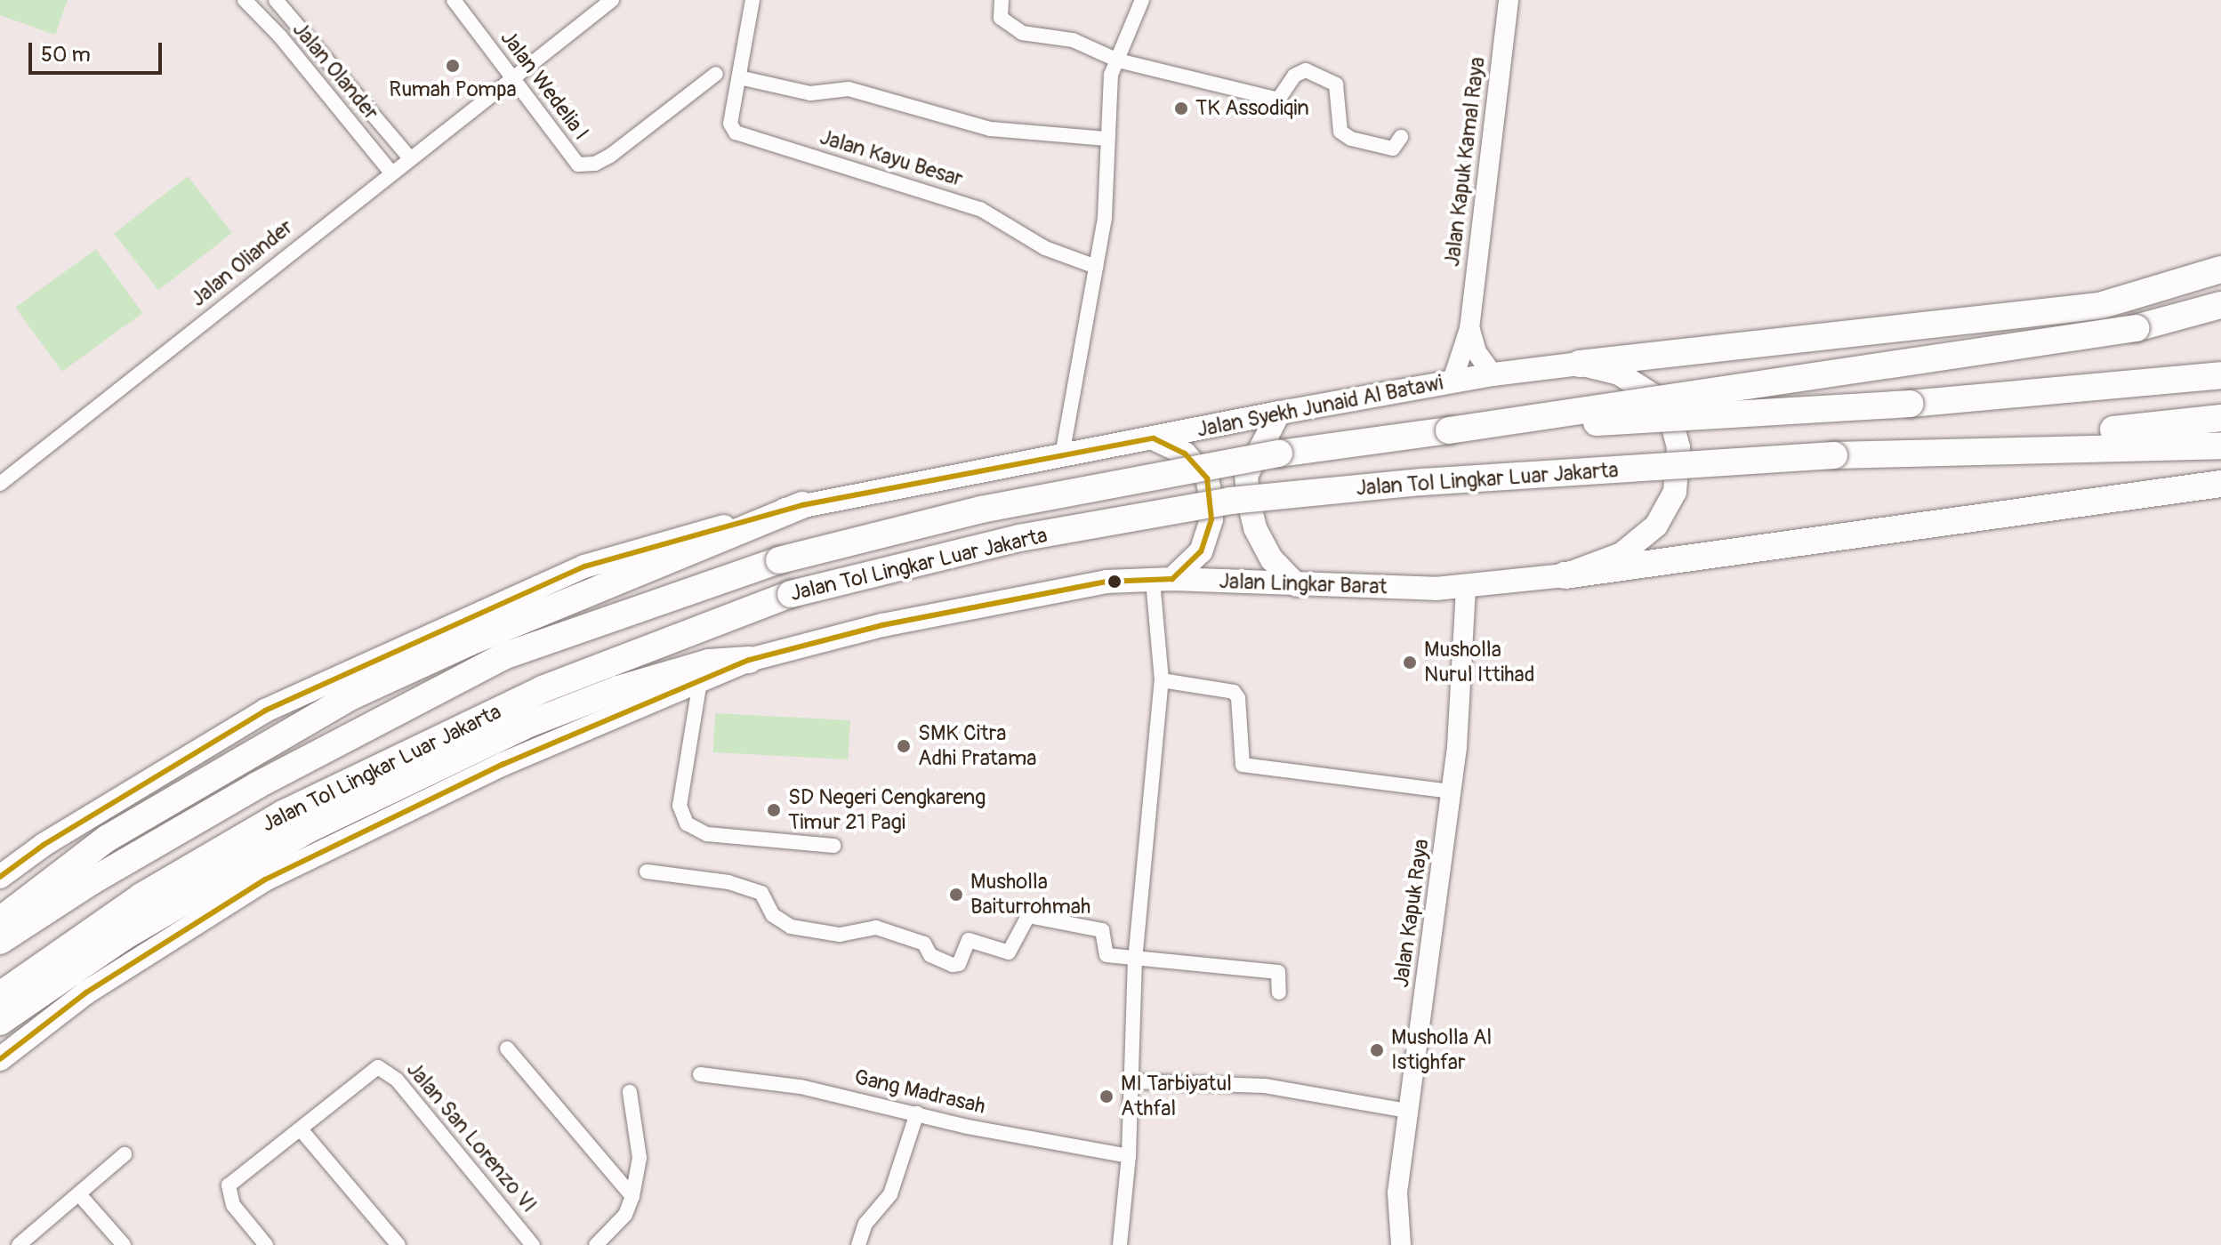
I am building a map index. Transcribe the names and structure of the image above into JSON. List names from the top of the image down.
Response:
{
  "streets": {
    "highway": ["Jalan Tol Lingkar Luar Jakarta"],
    "main road": [
      "Jalan Kapuk Kamal Raya",
      "Jalan Syekh Junaid Al Batawi",
      "Jalan Lingkar Barat",
      "Jalan Kapuk Raya"
    ],
    "street": [
      "Jalan Olander",
      "Jalan Wedelia I",
      "Jalan Kayu Besar",
      "Jalan Oliander",
      "Gang Madrasah",
      "Jalan San Lorenzo VI"
    ]
  },
  "crossings": [
    ["Jalan Olander", "Jalan Oliander"],
    ["Jalan Wedelia I", "Jalan Oliander"],
    ["Jalan Kapuk Kamal Raya", "Jalan Syekh Junaid Al Batawi"],
    ["Jalan Syekh Junaid Al Batawi", "Jalan Lingkar Barat"],
    ["Jalan Lingkar Barat", "Jalan Kapuk Raya"]
  ],
  "places": [
    "Rumah Pompa",
    "TK Assodiqin",
    "Musholla Nurul Ittihad",
    "SMK Citra Adhi Pratama",
    "SD Negeri Cengkareng Timur 21 Pagi",
    "Musholla Baiturrohmah",
    "Musholla Al Istighfar",
    "MI Tarbiyatul Athfal"
  ],
  "scale_bar": "50 m"
}
